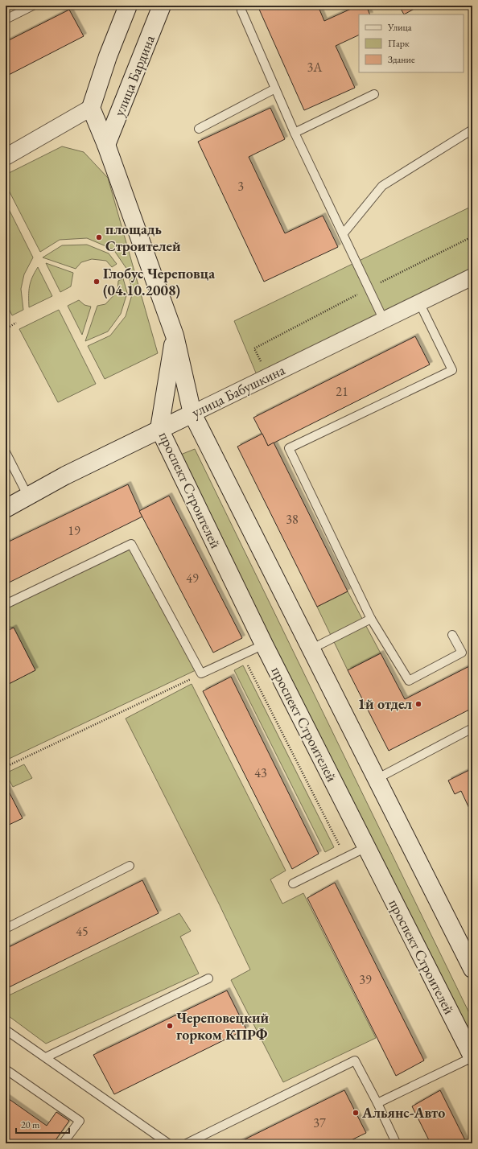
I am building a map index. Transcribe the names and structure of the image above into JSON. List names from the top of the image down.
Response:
{
  "streets": {
    "main road": ["улица Бардина", "улица Бабушкина", "проспект Строителей"]
  },
  "crossings": [
    ["улица Бабушкина", "проспект Строителей"]
  ],
  "places": [
    "площадь Строителей",
    "Глобус Череповца (04.10.2008)",
    "1й отдел",
    "Череповецкий горком КПРФ",
    "Альянс-Авто"
  ],
  "house_numbers": [
    "3А",
    "3",
    "21",
    "38",
    "19",
    "49",
    "43",
    "45",
    "39",
    "37"
  ],
  "legend": ["Улица", "Парк", "Здание"],
  "scale_bar": "20 m"
}
